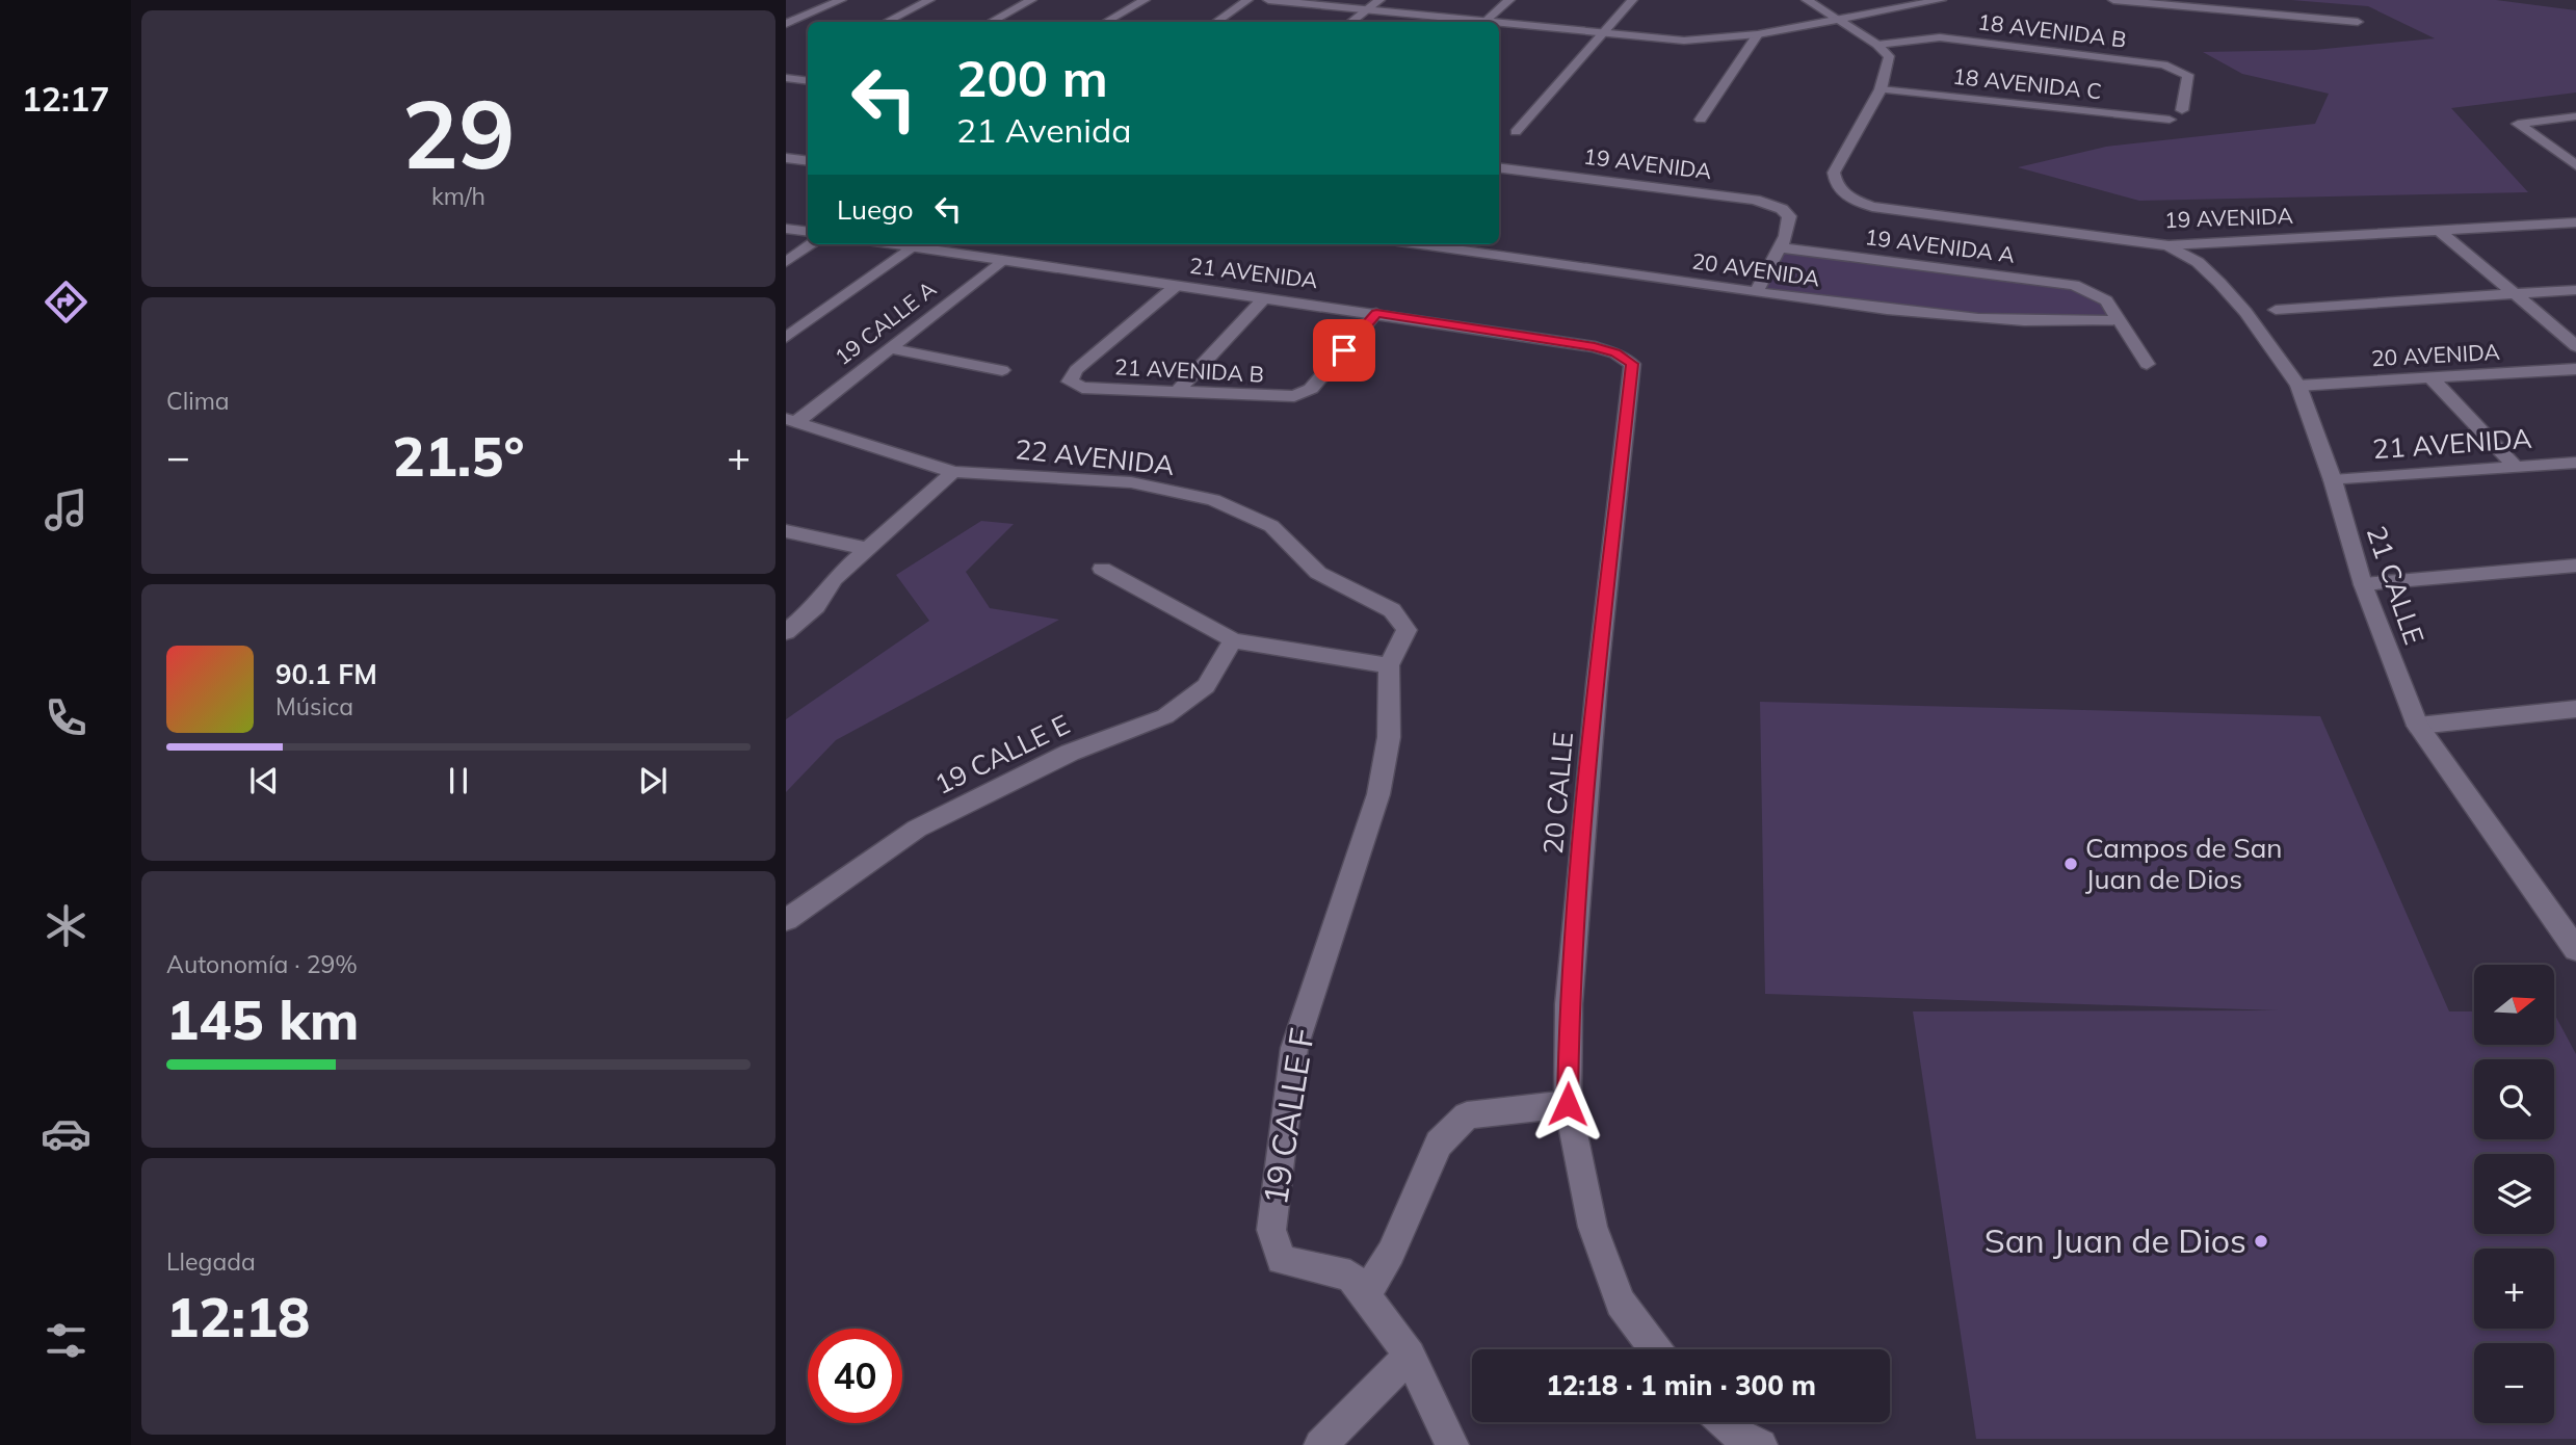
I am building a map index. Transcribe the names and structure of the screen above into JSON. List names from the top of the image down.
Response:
{
  "streets": {
    "street": [
      "18 AVENIDA B",
      "18 AVENIDA C",
      "19 AVENIDA",
      "19 AVENIDA A",
      "20 AVENIDA",
      "21 AVENIDA",
      "19 CALLE A",
      "21 AVENIDA B",
      "22 AVENIDA",
      "21 CALLE",
      "19 CALLE E",
      "20 CALLE",
      "19 CALLE F"
    ]
  },
  "crossings": [
    ["18 AVENIDA C", "19 AVENIDA"],
    ["19 AVENIDA", "19 AVENIDA A"],
    ["19 AVENIDA", "21 CALLE"],
    ["19 AVENIDA A", "20 AVENIDA"],
    ["20 AVENIDA", "21 CALLE"],
    ["21 AVENIDA", "19 CALLE A"],
    ["21 AVENIDA", "21 AVENIDA B"],
    ["21 AVENIDA", "21 CALLE"],
    ["21 AVENIDA", "20 CALLE"],
    ["19 CALLE A", "22 AVENIDA"],
    ["22 AVENIDA", "19 CALLE F"]
  ],
  "places": ["Campos de San Juan de Dios", "San Juan de Dios"],
  "north": "right",
  "page": {
    "tabs": "12:17",
    "tile": [
      ["29", "km/h"],
      "Clima",
      ["Autonomía · 29%", "145 km"],
      ["Llegada", "12:18"]
    ],
    "turn": ["200 m", "21 Avenida"],
    "then": "Luego",
    "heat": ["−", "21.5°", "+"],
    "song": ["90.1 FM", "Música"],
    "map_buttons": ["+", "−"],
    "limit": "40",
    "trip": "12:18 · 1 min · 300 m"
  }
}
